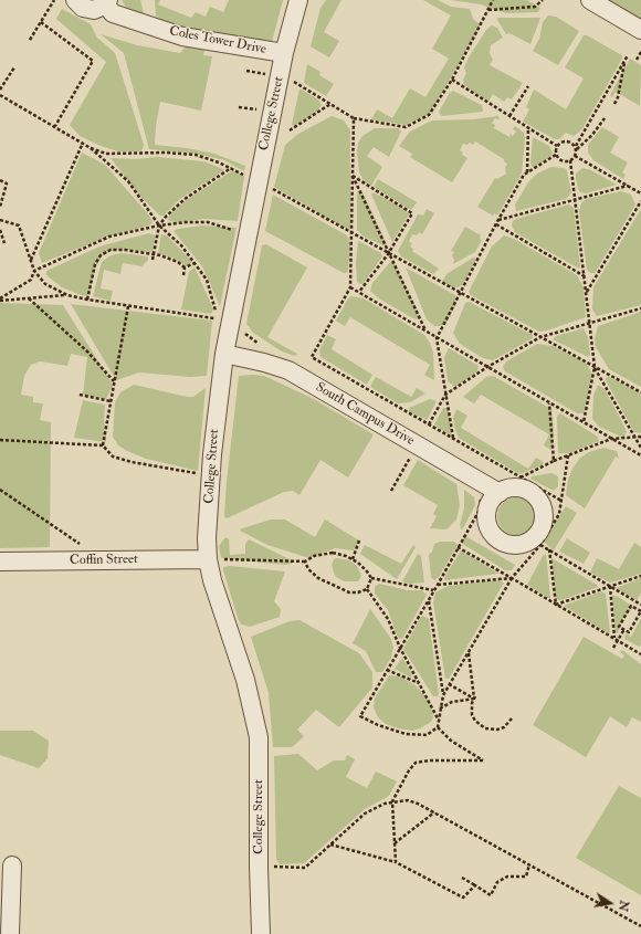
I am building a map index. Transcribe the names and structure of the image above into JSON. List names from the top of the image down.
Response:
{
  "streets": {
    "street": [
      "Coles Tower Drive",
      "College Street",
      "South Campus Drive",
      "Coffin Street"
    ]
  },
  "crossings": [
    ["Coles Tower Drive", "College Street"],
    ["College Street", "South Campus Drive"],
    ["College Street", "Coffin Street"]
  ],
  "north": "right"
}
